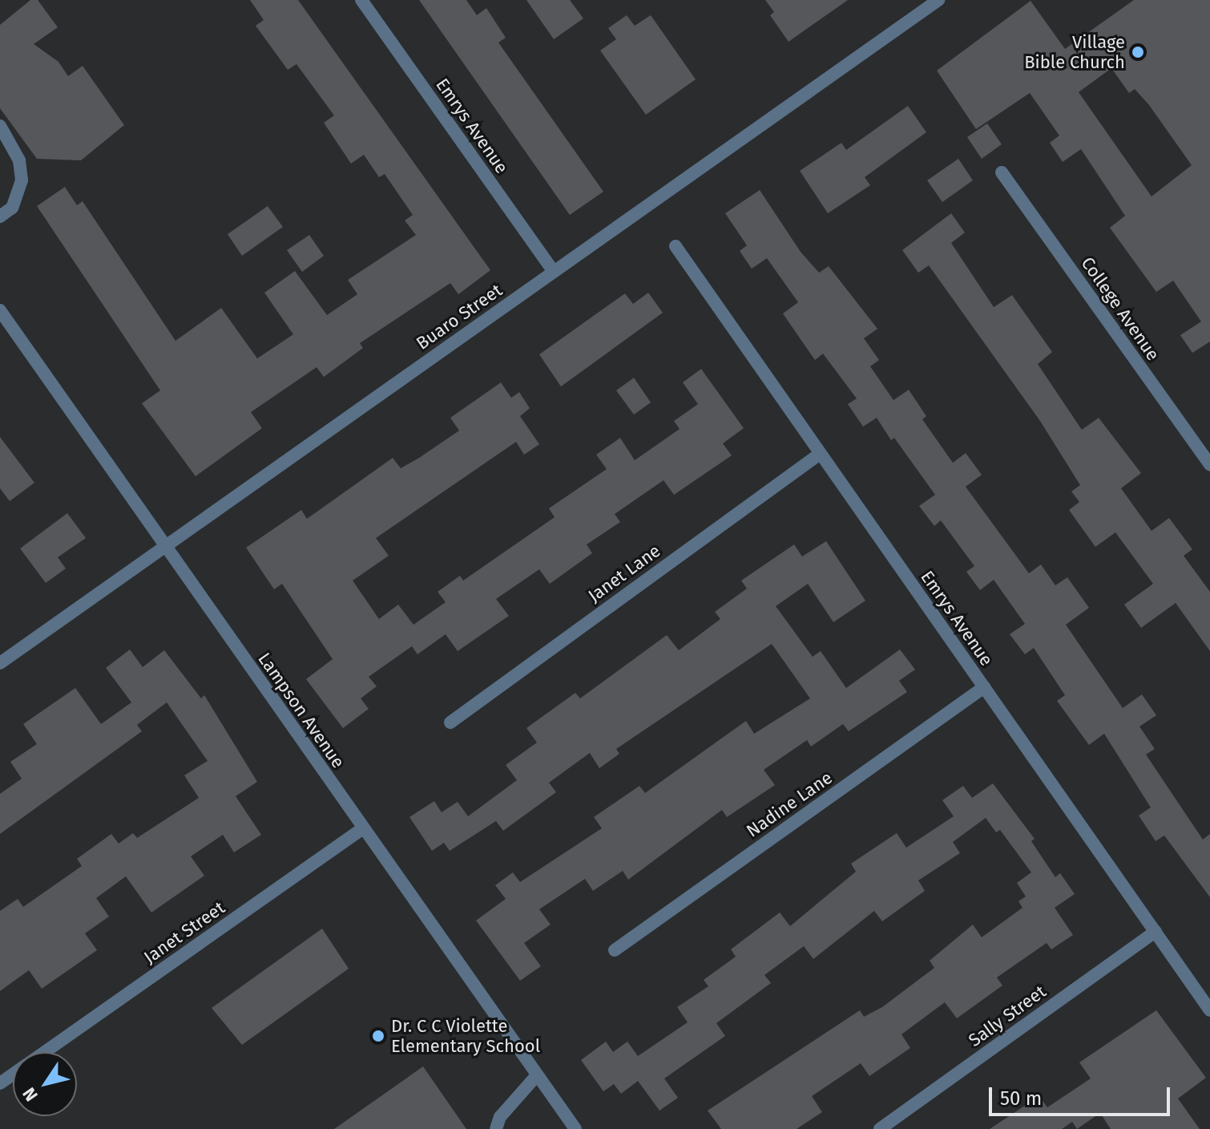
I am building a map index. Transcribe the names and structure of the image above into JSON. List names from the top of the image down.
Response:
{
  "streets": {
    "street": [
      "Emrys Avenue",
      "College Avenue",
      "Buaro Street",
      "Janet Lane",
      "Lampson Avenue",
      "Nadine Lane",
      "Janet Street",
      "Sally Street"
    ]
  },
  "crossings": [
    ["Emrys Avenue", "Buaro Street"],
    ["Emrys Avenue", "Janet Lane"],
    ["Emrys Avenue", "Nadine Lane"],
    ["Emrys Avenue", "Sally Street"],
    ["Buaro Street", "Lampson Avenue"],
    ["Lampson Avenue", "Janet Street"]
  ],
  "places": ["Village Bible Church", "Dr. C C Violette Elementary School"],
  "scale_bar": "50 m",
  "north": "bottom left"
}
